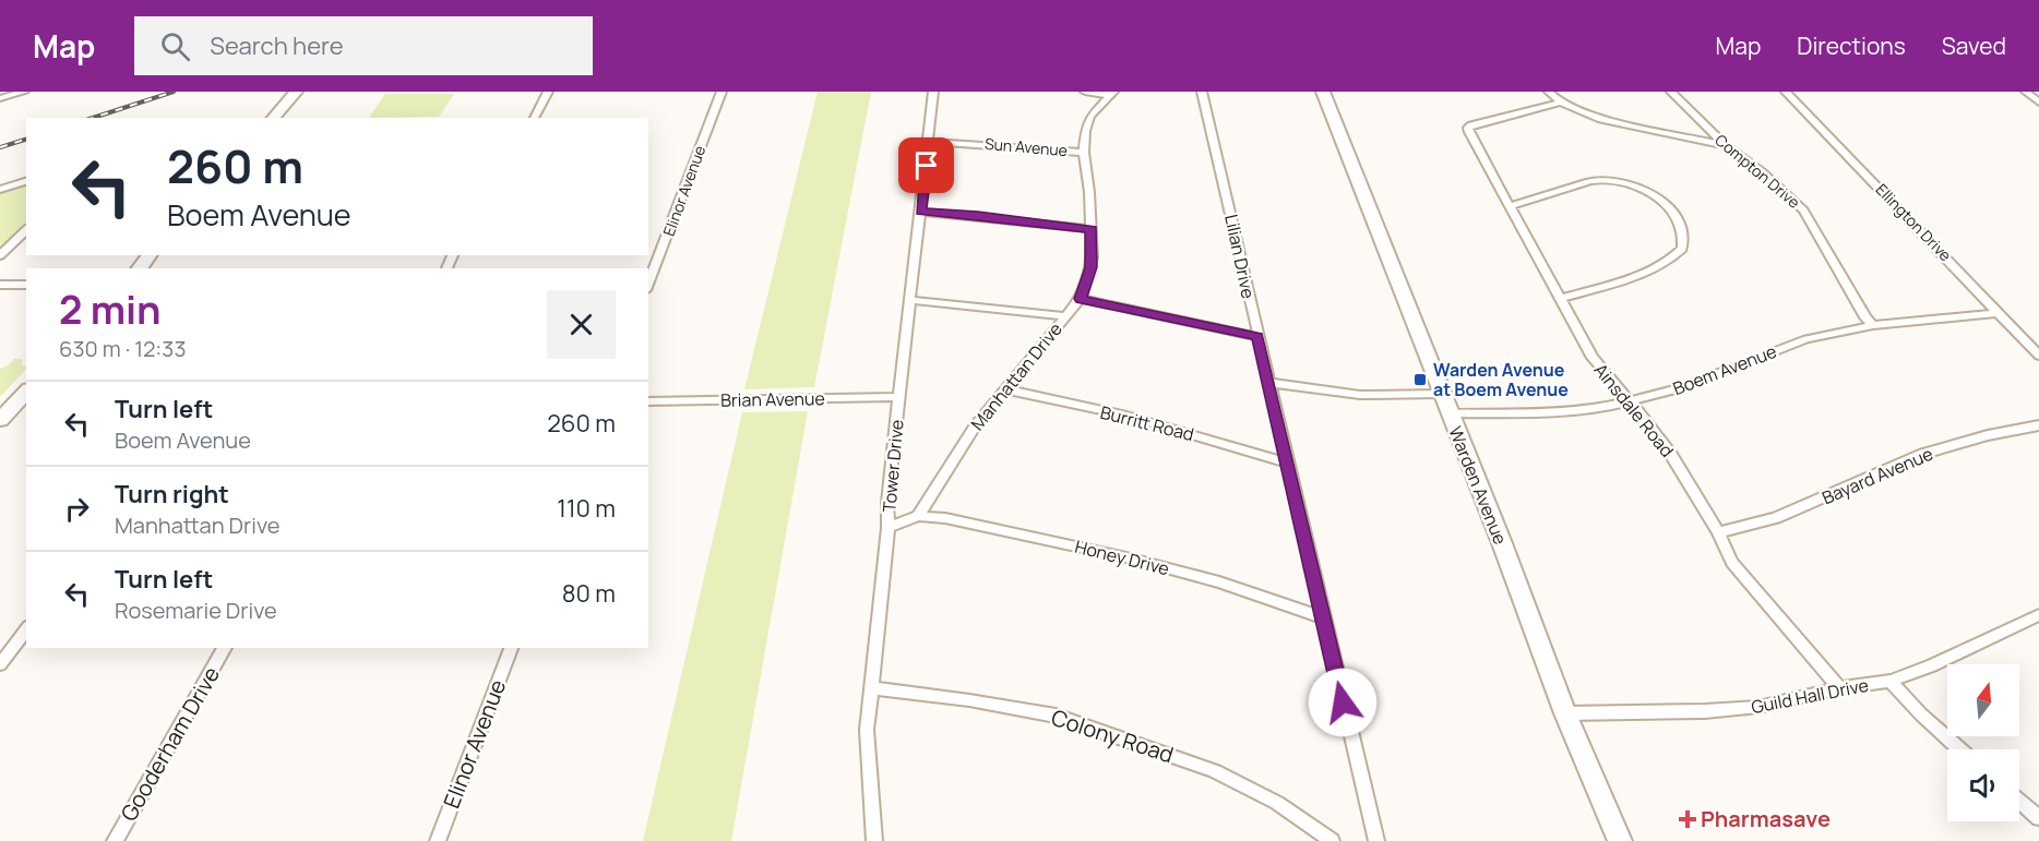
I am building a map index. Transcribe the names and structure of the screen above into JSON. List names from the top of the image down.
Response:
{
  "streets": {
    "main road": ["Warden Avenue"],
    "street": [
      "Sun Avenue",
      "Compton Drive",
      "Elinor Avenue",
      "Ellington Drive",
      "Lilian Drive",
      "Boem Avenue",
      "Manhattan Drive",
      "Brian Avenue",
      "Ainsdale Road",
      "Burritt Road",
      "Tower Drive",
      "Bayard Avenue",
      "Honey Drive",
      "Guild Hall Drive",
      "Colony Road",
      "Gooderham Drive"
    ]
  },
  "crossings": [
    ["Sun Avenue", "Manhattan Drive"],
    ["Sun Avenue", "Tower Drive"],
    ["Compton Drive", "Boem Avenue"],
    ["Ellington Drive", "Boem Avenue"],
    ["Lilian Drive", "Burritt Road"],
    ["Lilian Drive", "Honey Drive"],
    ["Boem Avenue", "Ainsdale Road"],
    ["Boem Avenue", "Warden Avenue"],
    ["Manhattan Drive", "Burritt Road"],
    ["Manhattan Drive", "Honey Drive"],
    ["Brian Avenue", "Tower Drive"],
    ["Ainsdale Road", "Bayard Avenue"],
    ["Ainsdale Road", "Guild Hall Drive"],
    ["Tower Drive", "Colony Road"],
    ["Warden Avenue", "Guild Hall Drive"]
  ],
  "places": {
    "transit": ["Warden Avenue at Boem Avenue"],
    "health": ["Pharmasave"]
  },
  "north": "top",
  "page": {
    "header": "Map",
    "search": "Search here",
    "nav": ["Map", "Directions", "Saved"],
    "turn": ["260 m", "Boem Avenue"],
    "heading": ["2 min", "630 m · 12:33"],
    "list": [
      {
        "name": "Turn left",
        "note": "Boem Avenue",
        "value": "260 m"
      },
      {
        "name": "Turn right",
        "note": "Manhattan Drive",
        "value": "110 m"
      },
      {
        "name": "Turn left",
        "note": "Rosemarie Drive",
        "value": "80 m"
      }
    ]
  }
}
